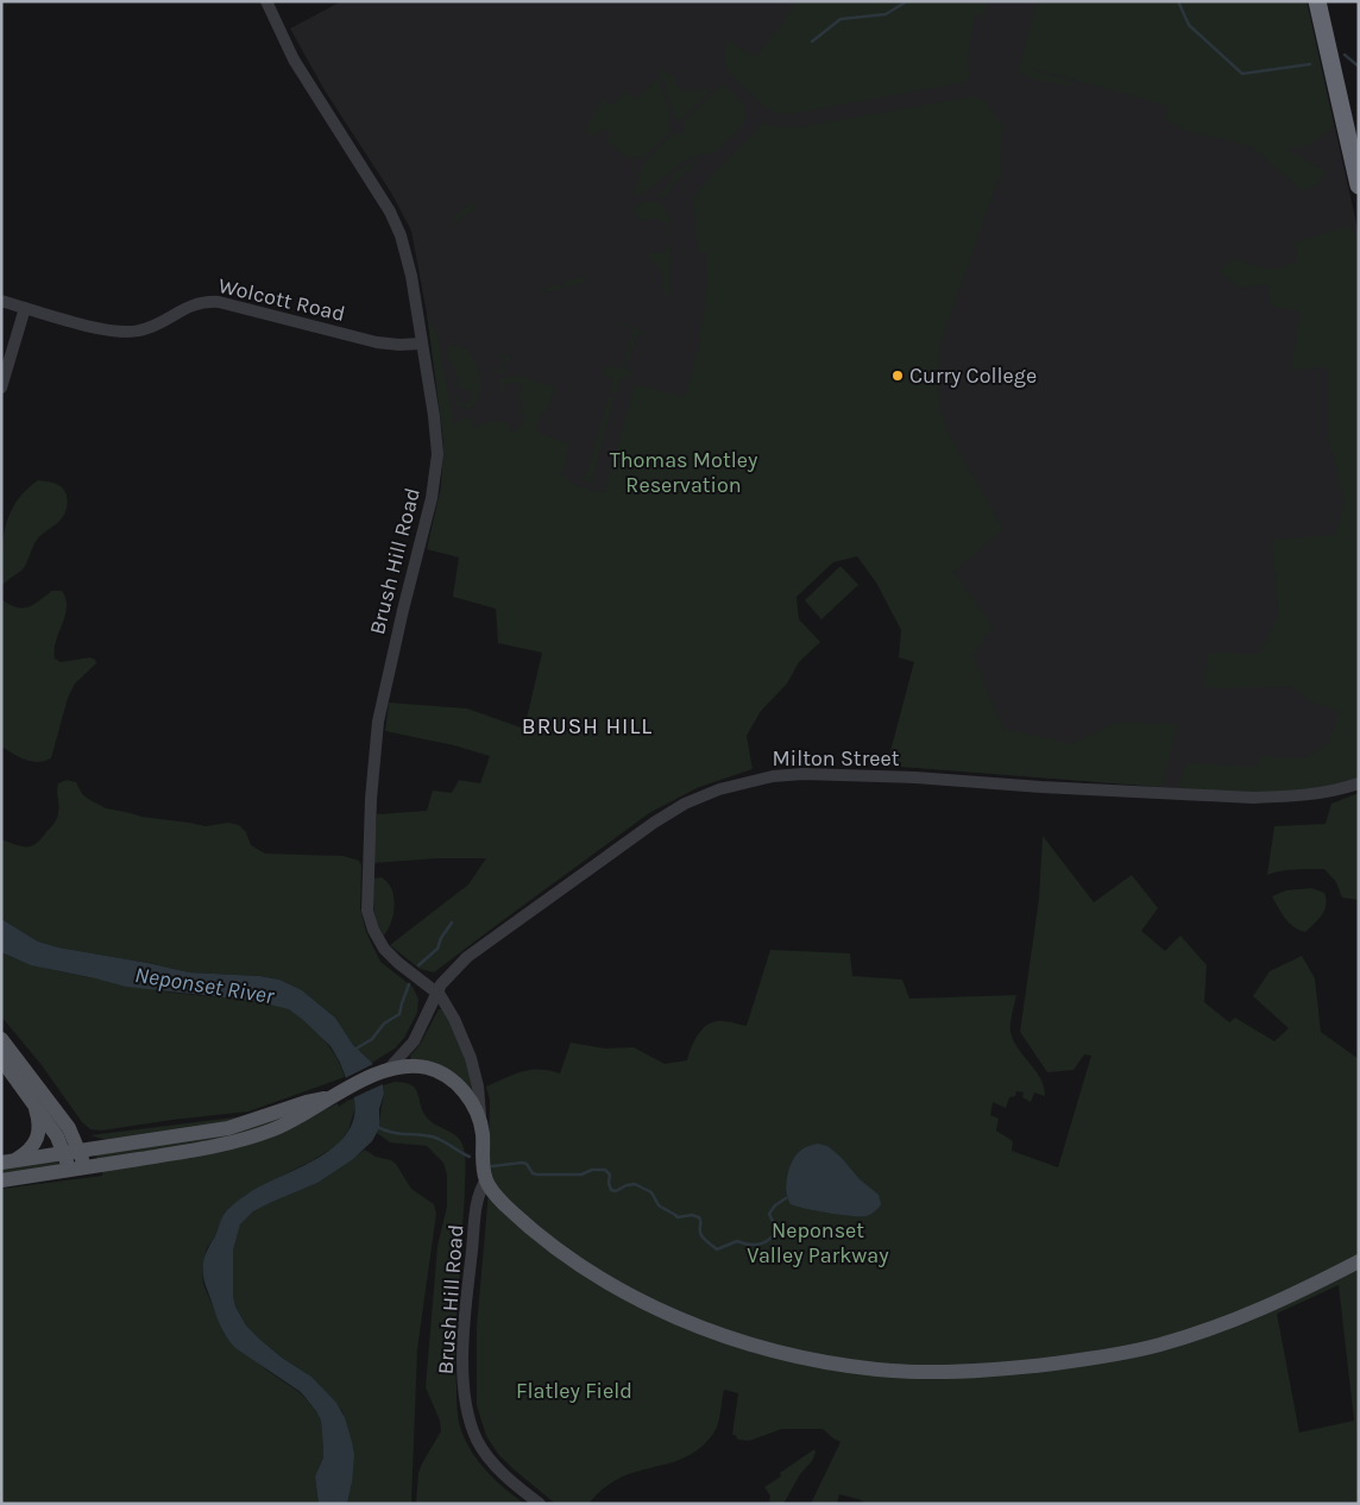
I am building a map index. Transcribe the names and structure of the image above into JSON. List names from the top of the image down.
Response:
{
  "streets": {
    "street": ["Wolcott Road", "Brush Hill Road", "Milton Street"]
  },
  "crossings": [
    ["Wolcott Road", "Brush Hill Road"],
    ["Brush Hill Road", "Milton Street"]
  ],
  "districts": ["BRUSH HILL"],
  "water": ["Neponset River"],
  "parks": ["Thomas Motley Reservation", "Neponset Valley Parkway", "Flatley Field"],
  "places": ["Curry College"]
}
